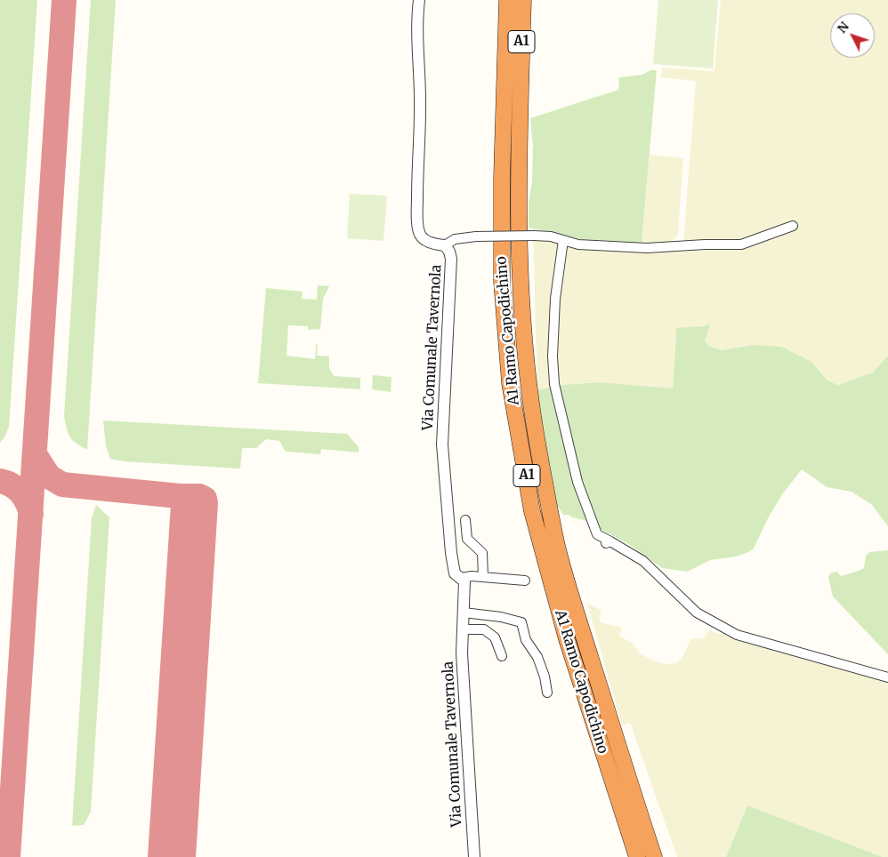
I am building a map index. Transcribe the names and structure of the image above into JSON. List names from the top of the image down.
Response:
{
  "streets": {
    "highway": ["A1", "A1 Ramo Capodichino"],
    "street": ["Via Comunale Tavernola"]
  },
  "north": "top left"
}
